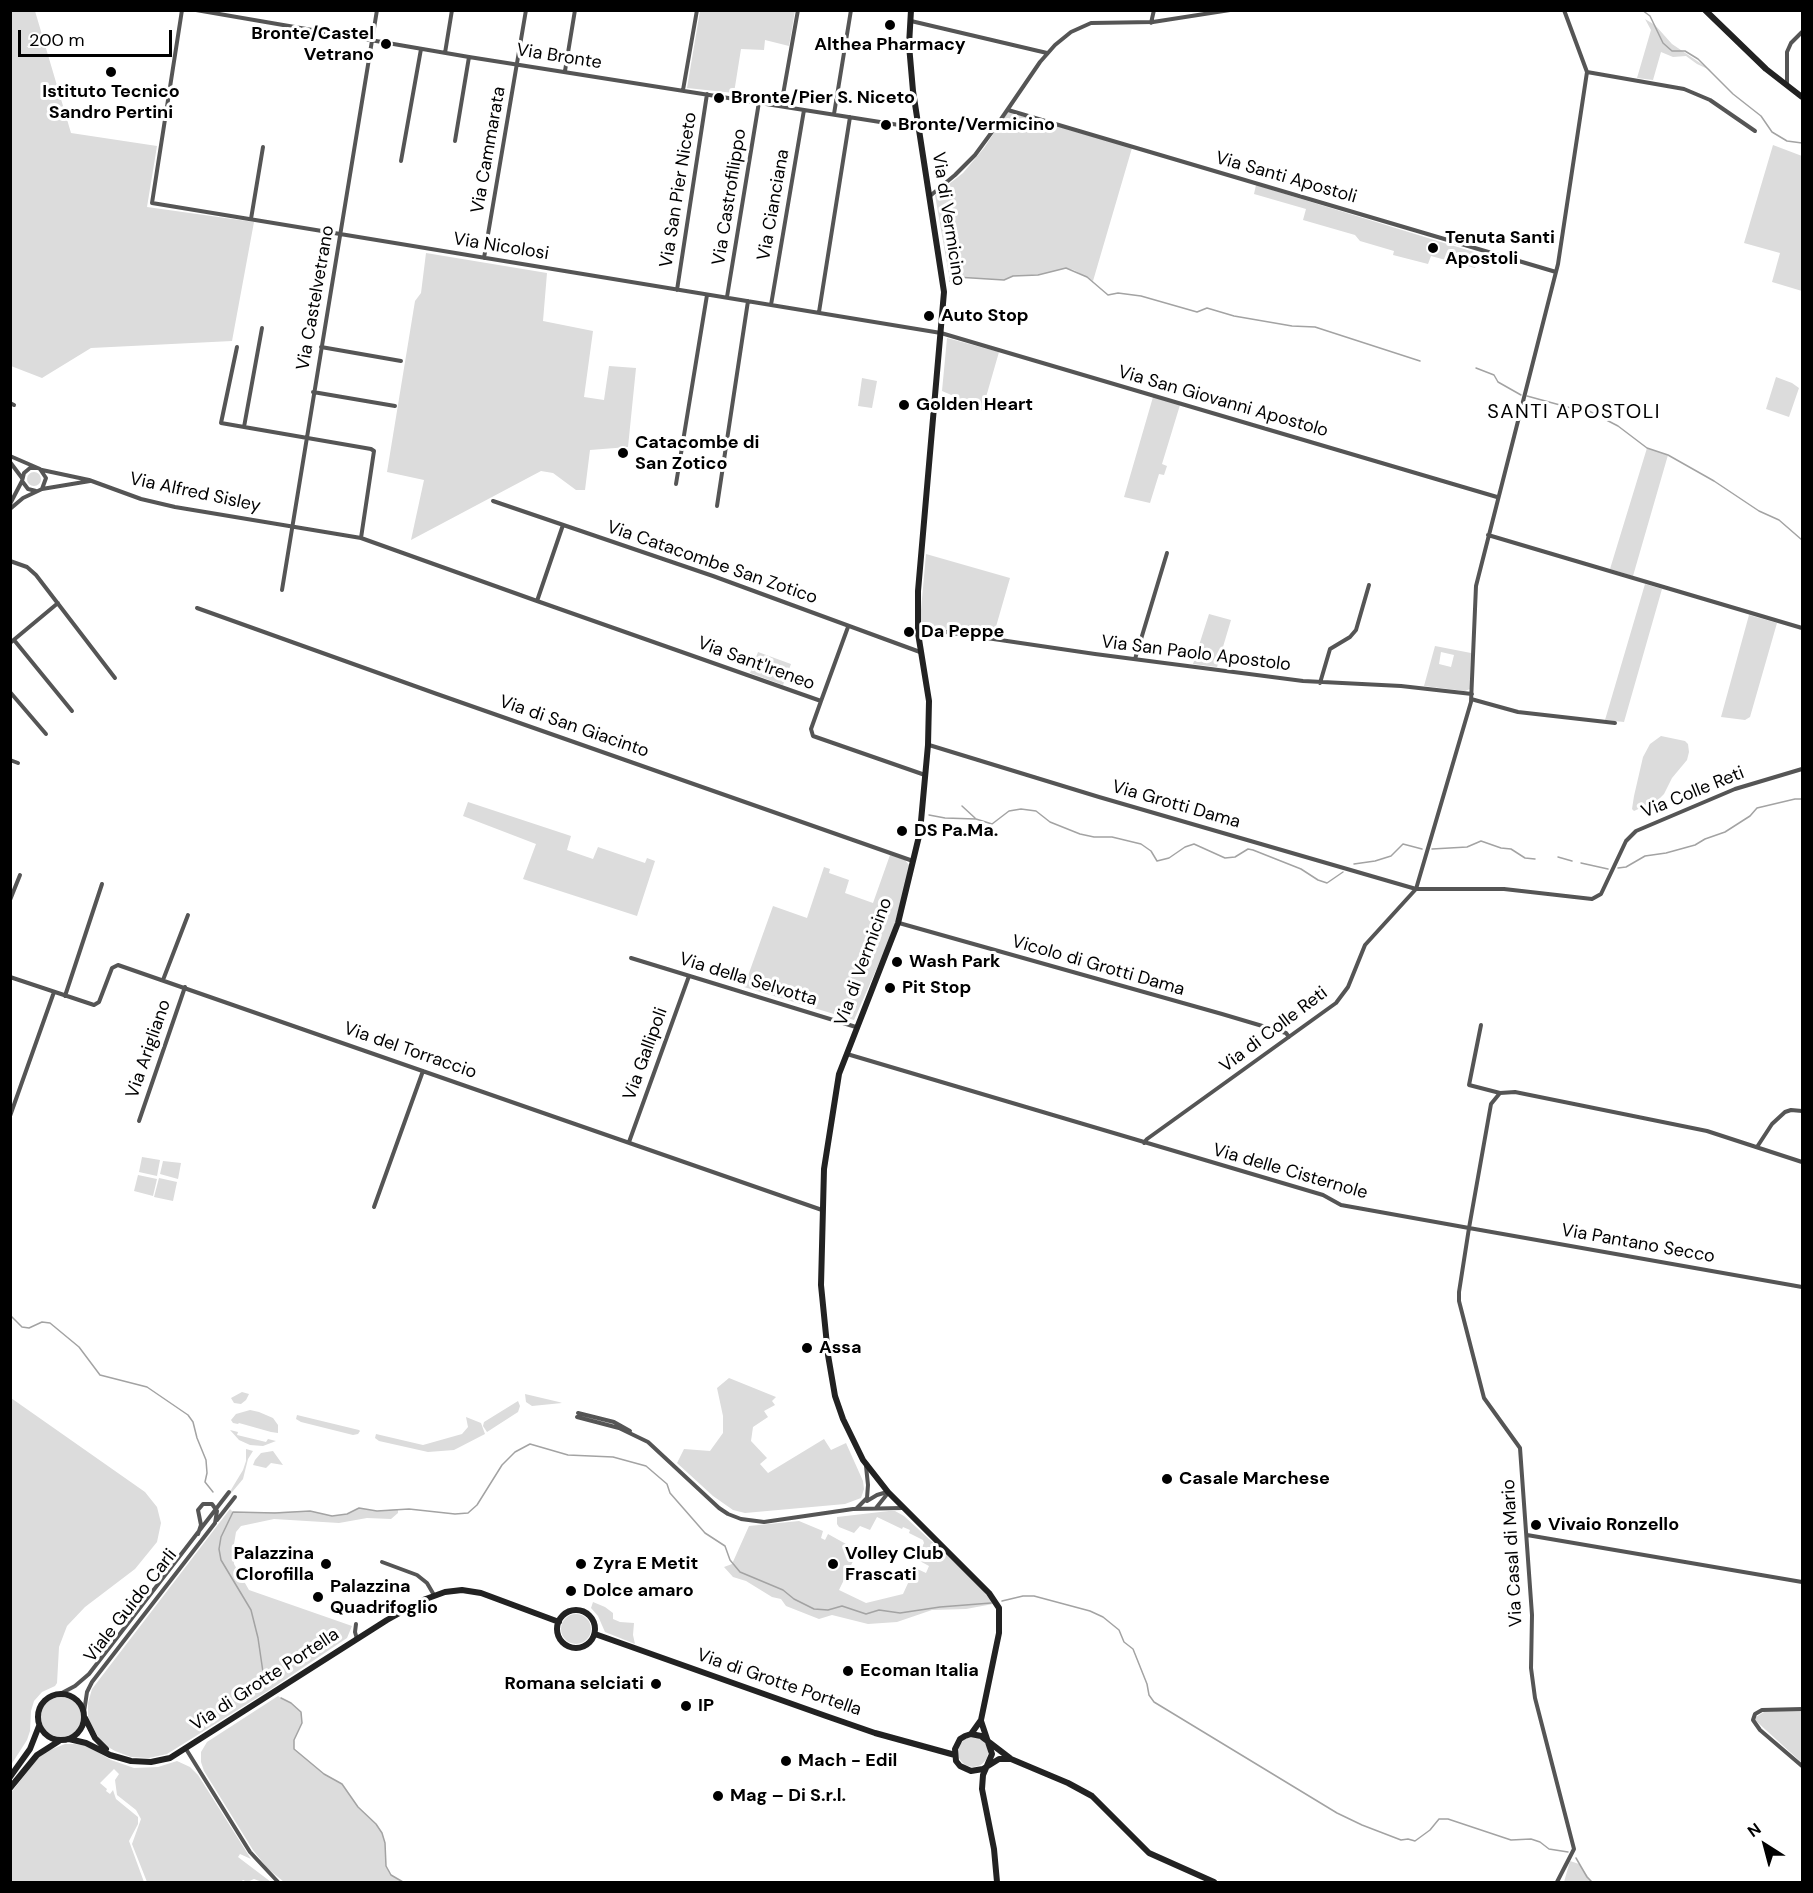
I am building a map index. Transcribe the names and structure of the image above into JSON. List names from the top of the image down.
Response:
{
  "streets": {
    "main road": ["Via di Vermicino", "Via di Grotte Portella"],
    "street": [
      "Via Bronte",
      "Via Cammarata",
      "Via Santi Apostoli",
      "Via San Pier Niceto",
      "Via Castrofilippo",
      "Via Cianciana",
      "Via Nicolosi",
      "Via Castelvetrano",
      "Via San Giovanni Apostolo",
      "Via Alfred Sisley",
      "Via Catacombe San Zotico",
      "Via San Paolo Apostolo",
      "Via Sant'Ireneo",
      "Via di San Giacinto",
      "Via Colle Reti",
      "Via Grotti Dama",
      "Vicolo di Grotti Dama",
      "Via della Selvotta",
      "Via di Colle Reti",
      "Via Arigliano",
      "Via del Torraccio",
      "Via Gallipoli",
      "Via delle Cisternole",
      "Via Pantano Secco",
      "Via Casal di Mario",
      "Viale Guido Carli"
    ]
  },
  "crossings": [
    ["Via Bronte", "Via Cammarata"],
    ["Via Bronte", "Via San Pier Niceto"],
    ["Via Bronte", "Via Castrofilippo"],
    ["Via Bronte", "Via Cianciana"],
    ["Via Bronte", "Via di Vermicino"],
    ["Via Bronte", "Via Castelvetrano"],
    ["Via Cammarata", "Via Nicolosi"],
    ["Via San Pier Niceto", "Via Nicolosi"],
    ["Via Castrofilippo", "Via Nicolosi"],
    ["Via Cianciana", "Via Nicolosi"],
    ["Via di Vermicino", "Via Nicolosi"],
    ["Via di Vermicino", "Via San Giovanni Apostolo"],
    ["Via di Vermicino", "Via Catacombe San Zotico"],
    ["Via di Vermicino", "Via San Paolo Apostolo"],
    ["Via di Vermicino", "Via Sant'Ireneo"],
    ["Via di Vermicino", "Via di San Giacinto"],
    ["Via di Vermicino", "Via Grotti Dama"],
    ["Via di Vermicino", "Vicolo di Grotti Dama"],
    ["Via di Vermicino", "Via della Selvotta"],
    ["Via di Vermicino", "Via del Torraccio"],
    ["Via di Vermicino", "Via delle Cisternole"],
    ["Via di Vermicino", "Via di Grotte Portella"],
    ["Via Nicolosi", "Via Castelvetrano"],
    ["Via Nicolosi", "Via San Giovanni Apostolo"],
    ["Via Castelvetrano", "Via Alfred Sisley"],
    ["Via Alfred Sisley", "Via Sant'Ireneo"],
    ["Via Colle Reti", "Via Grotti Dama"],
    ["Via Colle Reti", "Via di Colle Reti"],
    ["Via Grotti Dama", "Via di Colle Reti"],
    ["Vicolo di Grotti Dama", "Via di Colle Reti"],
    ["Via della Selvotta", "Via Gallipoli"],
    ["Via di Colle Reti", "Via delle Cisternole"],
    ["Via Arigliano", "Via del Torraccio"],
    ["Via del Torraccio", "Via Gallipoli"],
    ["Via delle Cisternole", "Via Pantano Secco"],
    ["Via delle Cisternole", "Via Casal di Mario"],
    ["Via Pantano Secco", "Via Casal di Mario"],
    ["Viale Guido Carli", "Via di Grotte Portella"]
  ],
  "districts": ["SANTI APOSTOLI"],
  "places": [
    "Althea Pharmacy",
    "Bronte/Castel Vetrano",
    "Istituto Tecnico Sandro Pertini",
    "Bronte/Pier S. Niceto",
    "Bronte/Vermicino",
    "Tenuta Santi Apostoli",
    "Auto Stop",
    "Golden Heart",
    "Catacombe di San Zotico",
    "Da Peppe",
    "DS Pa.Ma.",
    "Wash Park",
    "Pit Stop",
    "Assa",
    "Casale Marchese",
    "Vivaio Ronzello",
    "Palazzina Clorofilla",
    "Zyra E Metit",
    "Volley Club Frascati",
    "Dolce amaro",
    "Palazzina Quadrifoglio",
    "Ecoman Italia",
    "Romana selciati",
    "IP",
    "Mach - Edil",
    "Mag – Di S.r.l."
  ],
  "scale_bar": "200 m",
  "north": "top left"
}
